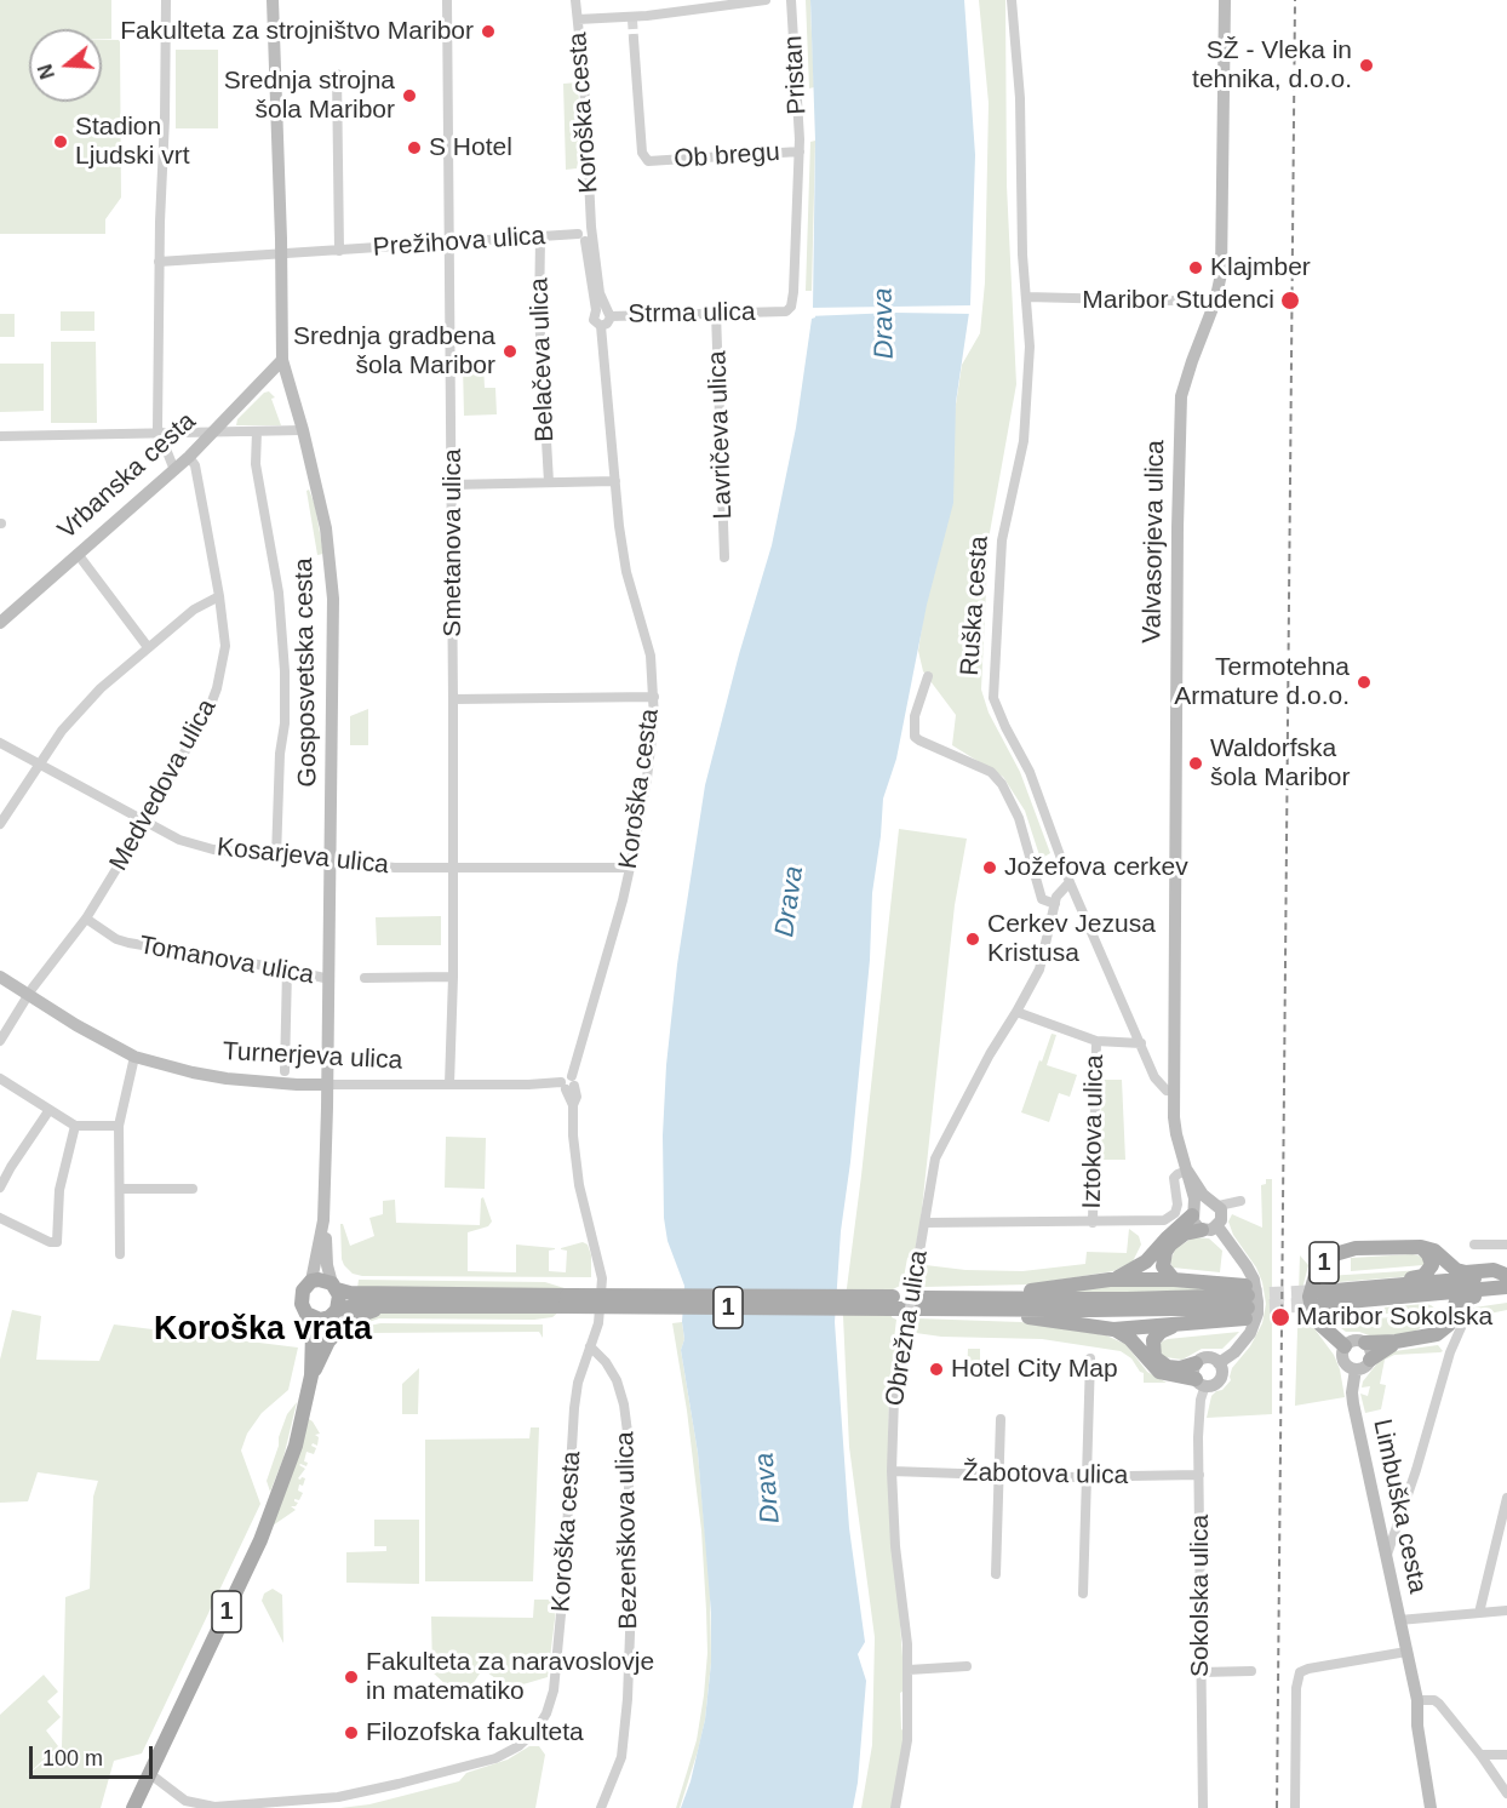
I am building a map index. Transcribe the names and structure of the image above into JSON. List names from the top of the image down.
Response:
{
  "streets": {
    "main road": ["1"],
    "street": [
      "Pristan",
      "Koroška cesta",
      "Ob bregu",
      "Prežihova ulica",
      "Strma ulica",
      "Belačeva ulica",
      "Lavričeva ulica",
      "Vrbanska cesta",
      "Valvasorjeva ulica",
      "Smetanova ulica",
      "Ruška cesta",
      "Gosposvetska cesta",
      "Medvedova ulica",
      "Kosarjeva ulica",
      "Tomanova ulica",
      "Turnerjeva ulica",
      "Iztokova ulica",
      "Obrežna ulica",
      "Žabotova ulica",
      "Limbuška cesta",
      "Bezenškova ulica",
      "Sokolska ulica"
    ]
  },
  "crossings": [
    ["Pristan", "Ob bregu"],
    ["Koroška cesta", "Prežihova ulica"],
    ["Koroška cesta", "Strma ulica"],
    ["Koroška cesta", "Kosarjeva ulica"],
    ["Koroška cesta", "Turnerjeva ulica"],
    ["Koroška cesta", "1"],
    ["Koroška cesta", "Bezenškova ulica"],
    ["Ob bregu", "Strma ulica"],
    ["Prežihova ulica", "Belačeva ulica"],
    ["Prežihova ulica", "Smetanova ulica"],
    ["Prežihova ulica", "Gosposvetska cesta"],
    ["Strma ulica", "Lavričeva ulica"],
    ["Vrbanska cesta", "Gosposvetska cesta"],
    ["Vrbanska cesta", "Medvedova ulica"],
    ["Valvasorjeva ulica", "Ruška cesta"],
    ["Smetanova ulica", "Kosarjeva ulica"],
    ["Smetanova ulica", "Turnerjeva ulica"],
    ["Ruška cesta", "Obrežna ulica"],
    ["Gosposvetska cesta", "Kosarjeva ulica"],
    ["Gosposvetska cesta", "Tomanova ulica"],
    ["Gosposvetska cesta", "Turnerjeva ulica"],
    ["Medvedova ulica", "Kosarjeva ulica"],
    ["Medvedova ulica", "Tomanova ulica"],
    ["Medvedova ulica", "Turnerjeva ulica"],
    ["1", "Limbuška cesta"],
    ["Obrežna ulica", "Žabotova ulica"],
    ["Žabotova ulica", "Sokolska ulica"]
  ],
  "districts": ["Koroška vrata"],
  "water": ["Drava"],
  "places": [
    "Fakulteta za strojništvo Maribor",
    "SŽ - Vleka in tehnika, d.o.o.",
    "Srednja strojna šola Maribor",
    "Stadion Ljudski vrt",
    "S Hotel",
    "Klajmber",
    "Maribor Studenci",
    "Srednja gradbena šola Maribor",
    "Termotehna Armature d.o.o.",
    "Waldorfska šola Maribor",
    "Jožefova cerkev",
    "Cerkev Jezusa Kristusa",
    "Maribor Sokolska",
    "Hotel City Map",
    "Fakulteta za naravoslovje in matematiko",
    "Filozofska fakulteta"
  ],
  "scale_bar": "100 m",
  "north": "left"
}
